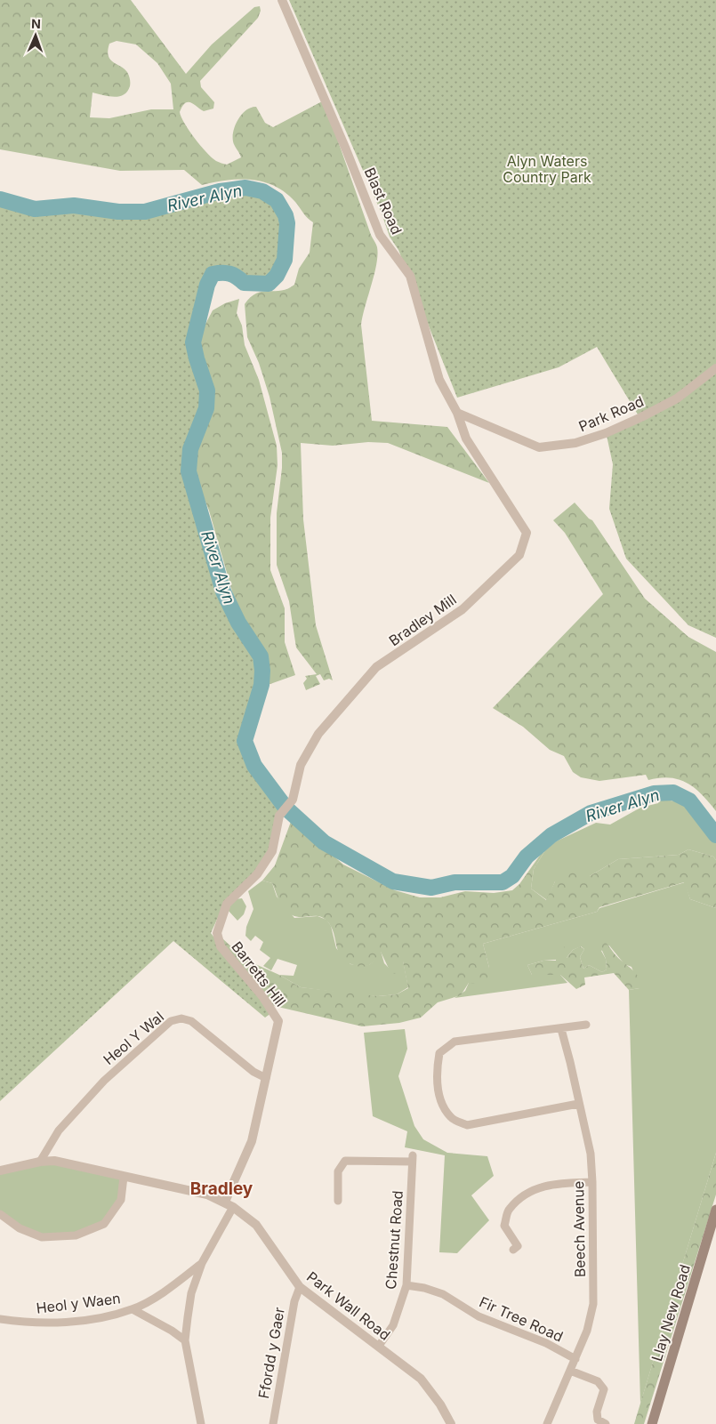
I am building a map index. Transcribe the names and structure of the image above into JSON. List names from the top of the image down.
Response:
{
  "streets": {
    "main road": ["Llay New Road"],
    "street": [
      "Blast Road",
      "Park Road",
      "Bradley Mill",
      "Barretts Hill",
      "Heol Y Wal",
      "Beech Avenue",
      "Chestnut Road",
      "Heol y Waen",
      "Park Wall Road",
      "Fir Tree Road",
      "Ffordd y Gaer"
    ]
  },
  "crossings": [
    ["Blast Road", "Park Road"],
    ["Blast Road", "Bradley Mill"],
    ["Park Road", "Bradley Mill"],
    ["Bradley Mill", "Barretts Hill"],
    ["Barretts Hill", "Heol Y Wal"],
    ["Heol Y Wal", "Park Wall Road"],
    ["Beech Avenue", "Fir Tree Road"],
    ["Chestnut Road", "Park Wall Road"],
    ["Chestnut Road", "Fir Tree Road"],
    ["Park Wall Road", "Ffordd y Gaer"]
  ],
  "districts": ["Bradley"],
  "water": ["River Alyn"],
  "parks": ["Alyn Waters Country Park"],
  "north": "top"
}
